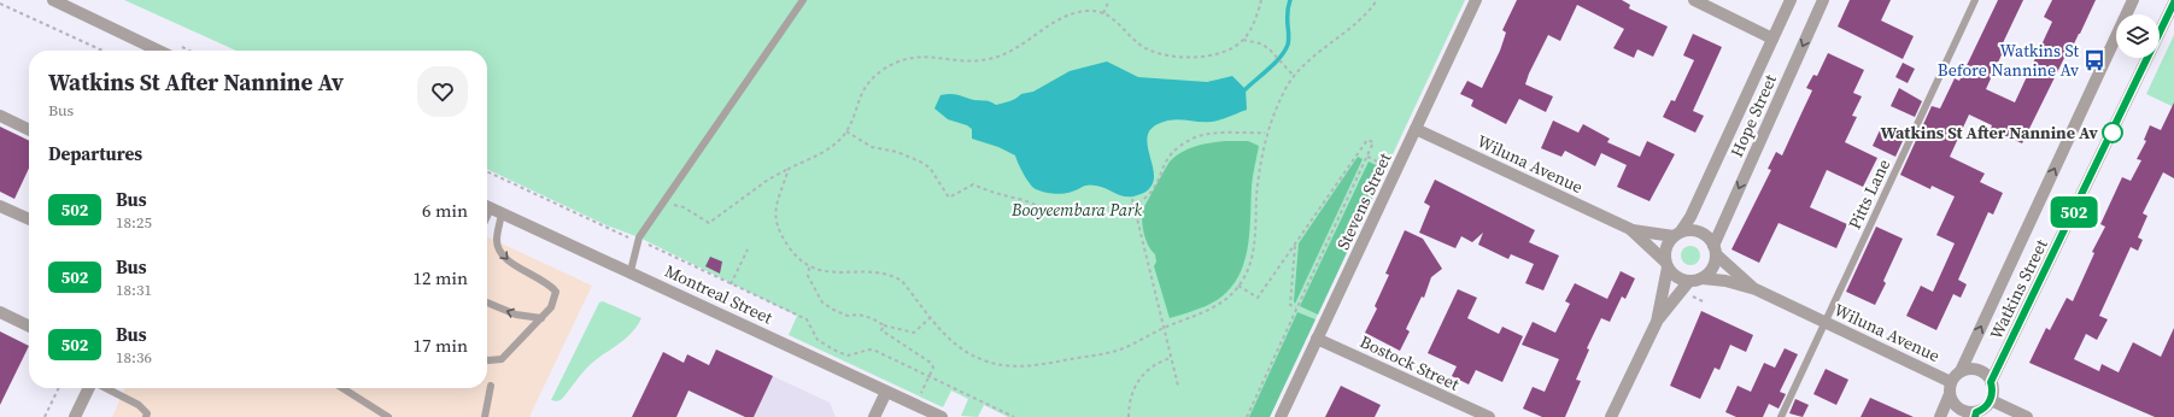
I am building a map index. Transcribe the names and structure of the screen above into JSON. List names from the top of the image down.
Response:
{
  "streets": {
    "street": [
      "Hope Street",
      "Wiluna Avenue",
      "Stevens Street",
      "Watkins Street",
      "Montreal Street",
      "Bostock Street"
    ],
    "lane": ["Pitts Lane"]
  },
  "crossings": [
    ["Hope Street", "Wiluna Avenue"],
    ["Wiluna Avenue", "Pitts Lane"],
    ["Wiluna Avenue", "Stevens Street"],
    ["Wiluna Avenue", "Watkins Street"],
    ["Stevens Street", "Bostock Street"]
  ],
  "parks": ["Booyeembara Park"],
  "places": {
    "bus stop": ["Watkins St Before Nannine Av"],
    "other": ["Watkins St After Nannine Av"]
  },
  "lines": ["bus line 502"],
  "page": {
    "on_map": "502",
    "heading": [
      ["Watkins St After Nannine Av", "Bus"],
      "Departures"
    ],
    "list": [
      {
        "mark": "502",
        "name": "Bus",
        "note": "18:25",
        "value": "6 min"
      },
      {
        "mark": "502",
        "name": "Bus",
        "note": "18:31",
        "value": "12 min"
      },
      {
        "mark": "502",
        "name": "Bus",
        "note": "18:36",
        "value": "17 min"
      }
    ]
  }
}
